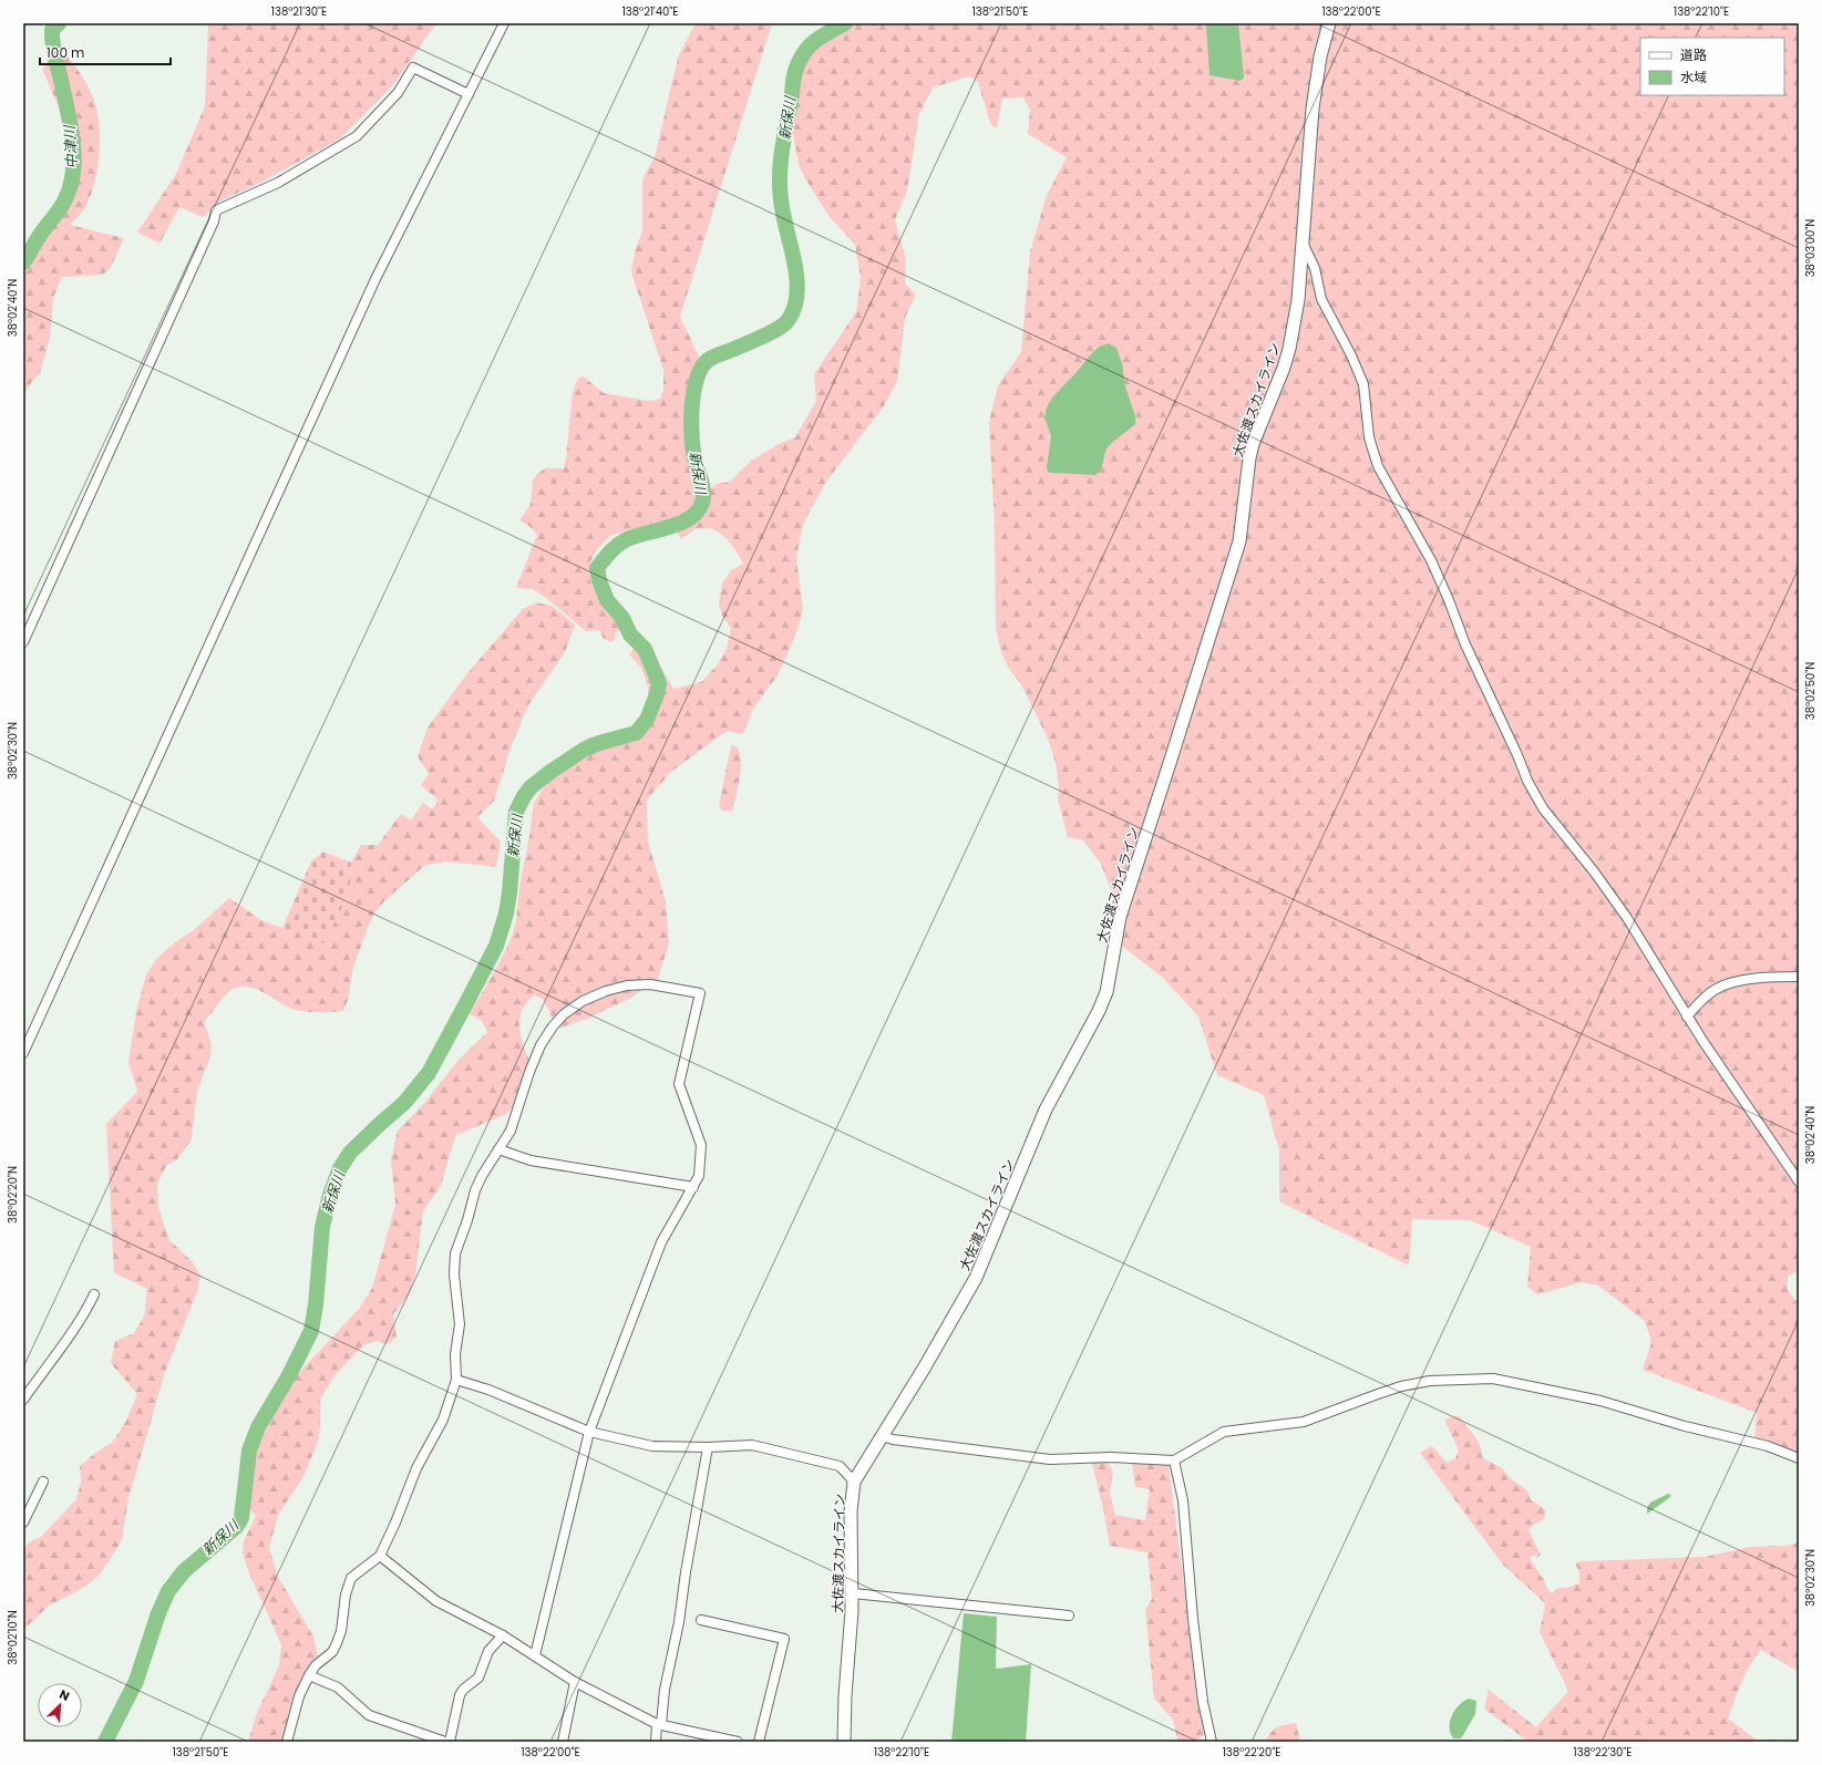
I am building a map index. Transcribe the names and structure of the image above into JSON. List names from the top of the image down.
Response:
{
  "streets": {
    "street": ["大佐渡スカイライン"]
  },
  "water": ["新保川", "中津川"],
  "legend": ["道路", "水域"],
  "scale_bar": "100 m",
  "north": "top right",
  "coordinates": [
    "138°21'30\"E",
    "138°21'40\"E",
    "138°21'50\"E",
    "138°22'00\"E",
    "138°22'10\"E",
    "38°03'00\"N",
    "38°02'40\"N",
    "38°02'50\"N",
    "38°02'30\"N",
    "38°02'20\"N",
    "38°02'10\"N",
    "138°22'20\"E",
    "138°22'30\"E"
  ]
}
